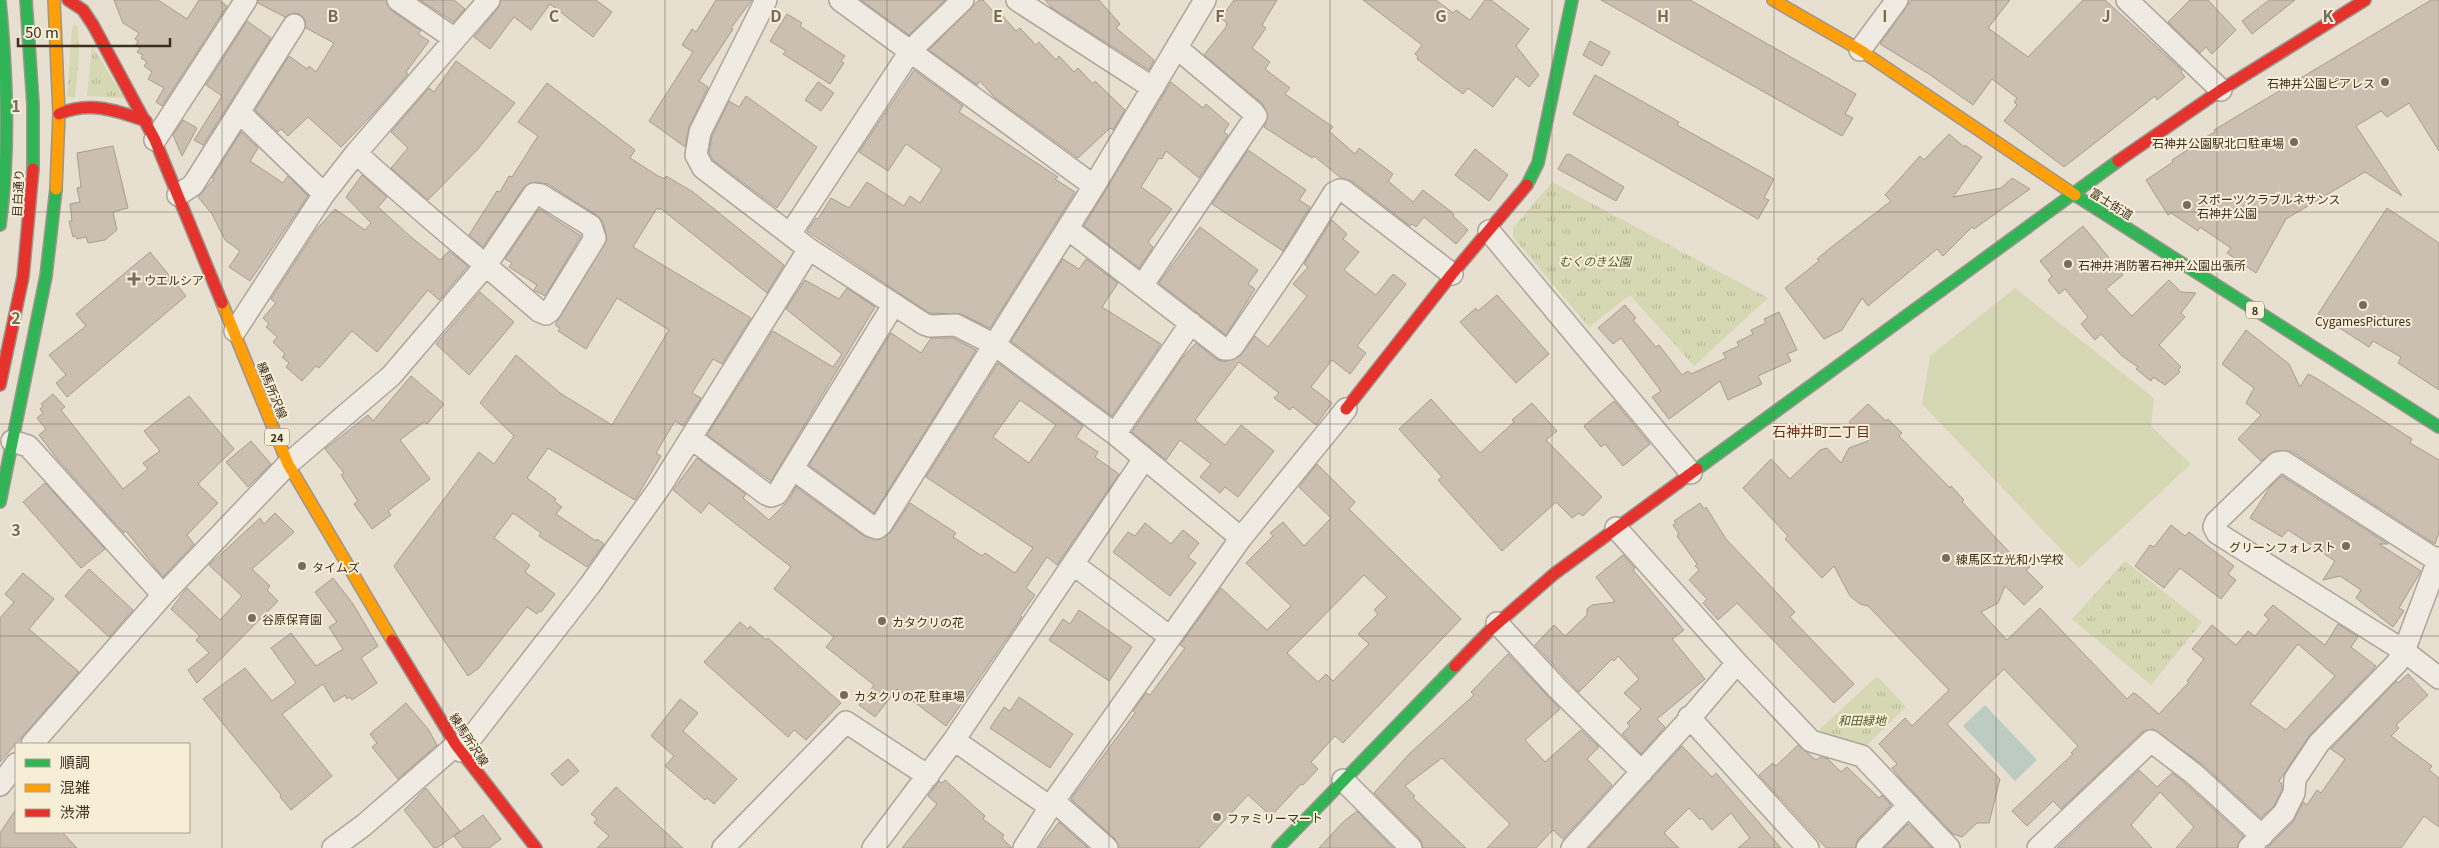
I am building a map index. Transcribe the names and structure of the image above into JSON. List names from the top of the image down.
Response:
{
  "streets": {
    "main road": [
      "目白通り",
      "富士街道",
      "8",
      "練馬所沢線",
      "24"
    ]
  },
  "districts": ["石神井町二丁目"],
  "parks": ["むくのき公園", "和田緑地"],
  "places": {
    "other": [
      "石神井公園ピアレス",
      "石神井公園駅北口駐車場",
      "スポーツクラブルネサンス 石神井公園",
      "石神井消防署石神井公園出張所",
      "CygamesPictures",
      "グリーンフォレスト",
      "練馬区立光和小学校",
      "タイムズ",
      "谷原保育園",
      "カタクリの花",
      "カタクリの花 駐車場",
      "ファミリーマート"
    ],
    "health": ["ウエルシア"]
  },
  "legend": ["順調", "混雑", "渋滞"],
  "scale_bar": "50 m",
  "grid": {
    "columns": [
      "B",
      "C",
      "D",
      "E",
      "F",
      "G",
      "H",
      "I",
      "J",
      "K"
    ],
    "rows": ["1", "2", "3"]
  }
}
